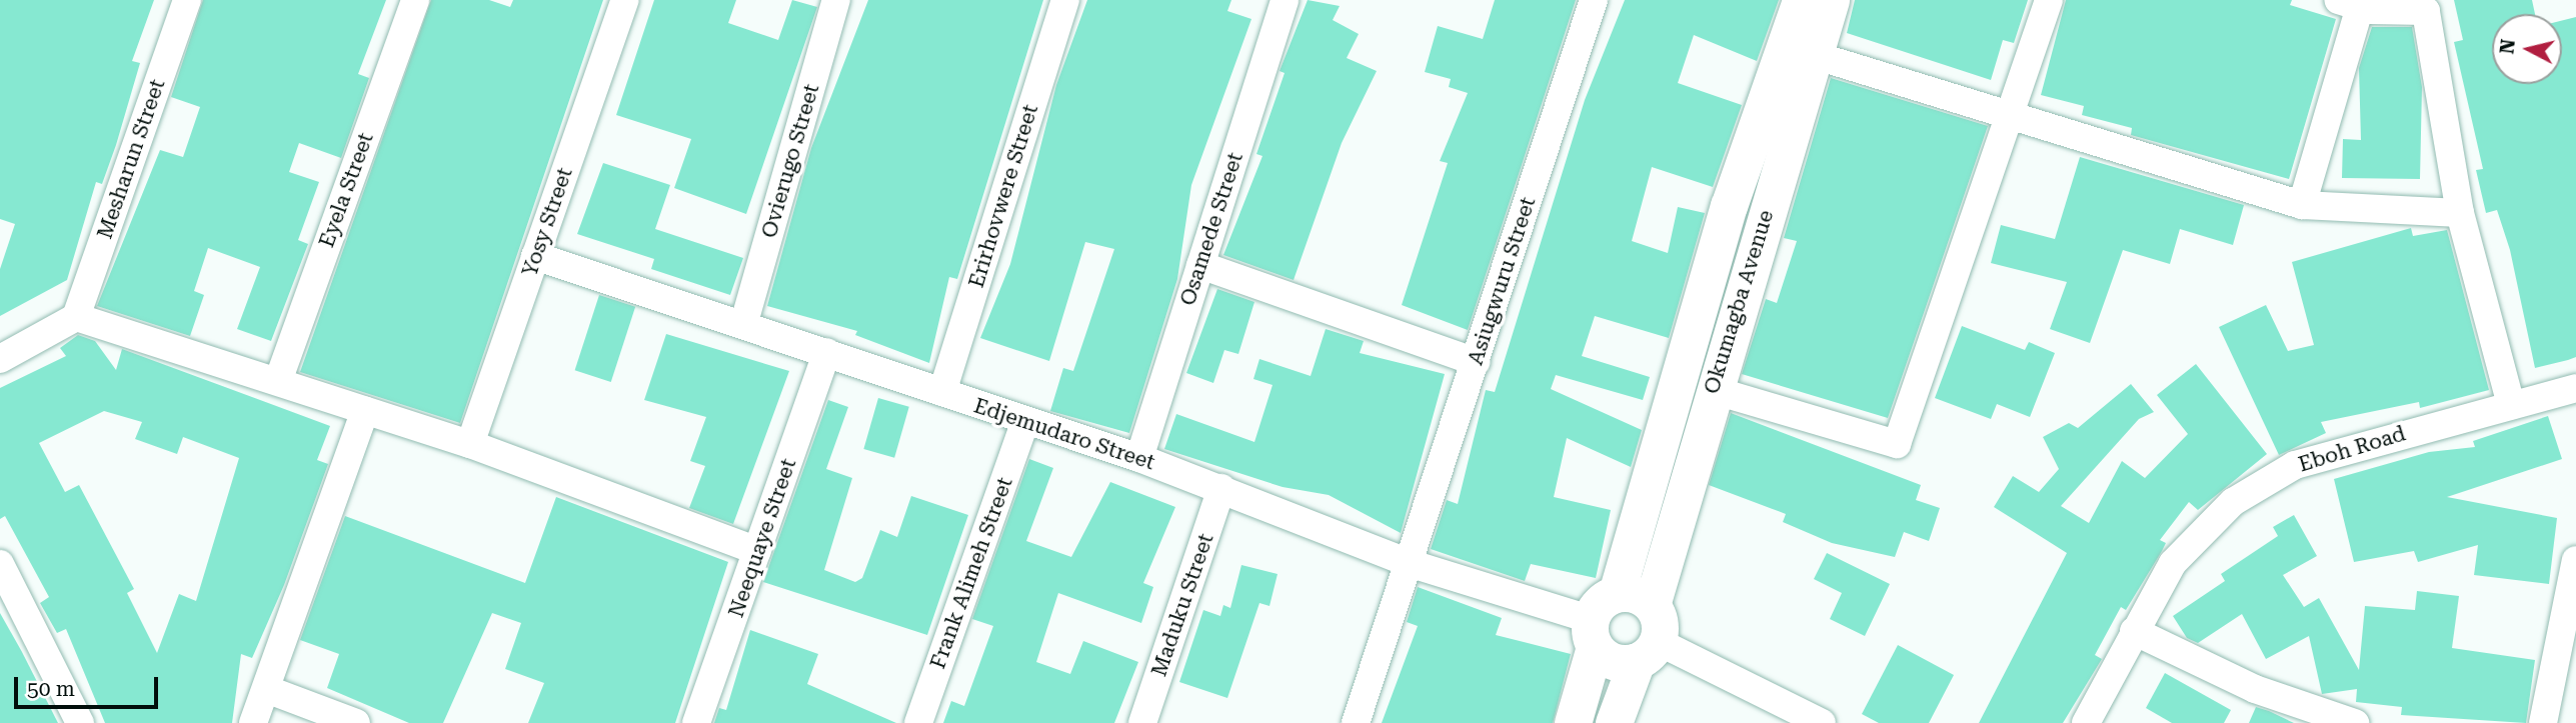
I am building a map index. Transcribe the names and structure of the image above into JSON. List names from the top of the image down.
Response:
{
  "streets": {
    "main road": ["Okumagba Avenue"],
    "street": [
      "Mesharun Street",
      "Ovierugo Street",
      "Eyela Street",
      "Erirhovwere Street",
      "Yosy Street",
      "Osamede Street",
      "Asiugwuru Street",
      "Edjemudaro Street",
      "Eboh Road",
      "Neequaye Street",
      "Frank Alimeh Street",
      "Maduku Street"
    ]
  },
  "crossings": [
    ["Ovierugo Street", "Edjemudaro Street"],
    ["Erirhovwere Street", "Edjemudaro Street"],
    ["Yosy Street", "Edjemudaro Street"],
    ["Osamede Street", "Edjemudaro Street"],
    ["Asiugwuru Street", "Edjemudaro Street"],
    ["Okumagba Avenue", "Edjemudaro Street"],
    ["Edjemudaro Street", "Neequaye Street"],
    ["Edjemudaro Street", "Frank Alimeh Street"],
    ["Edjemudaro Street", "Maduku Street"]
  ],
  "scale_bar": "50 m",
  "north": "left"
}
